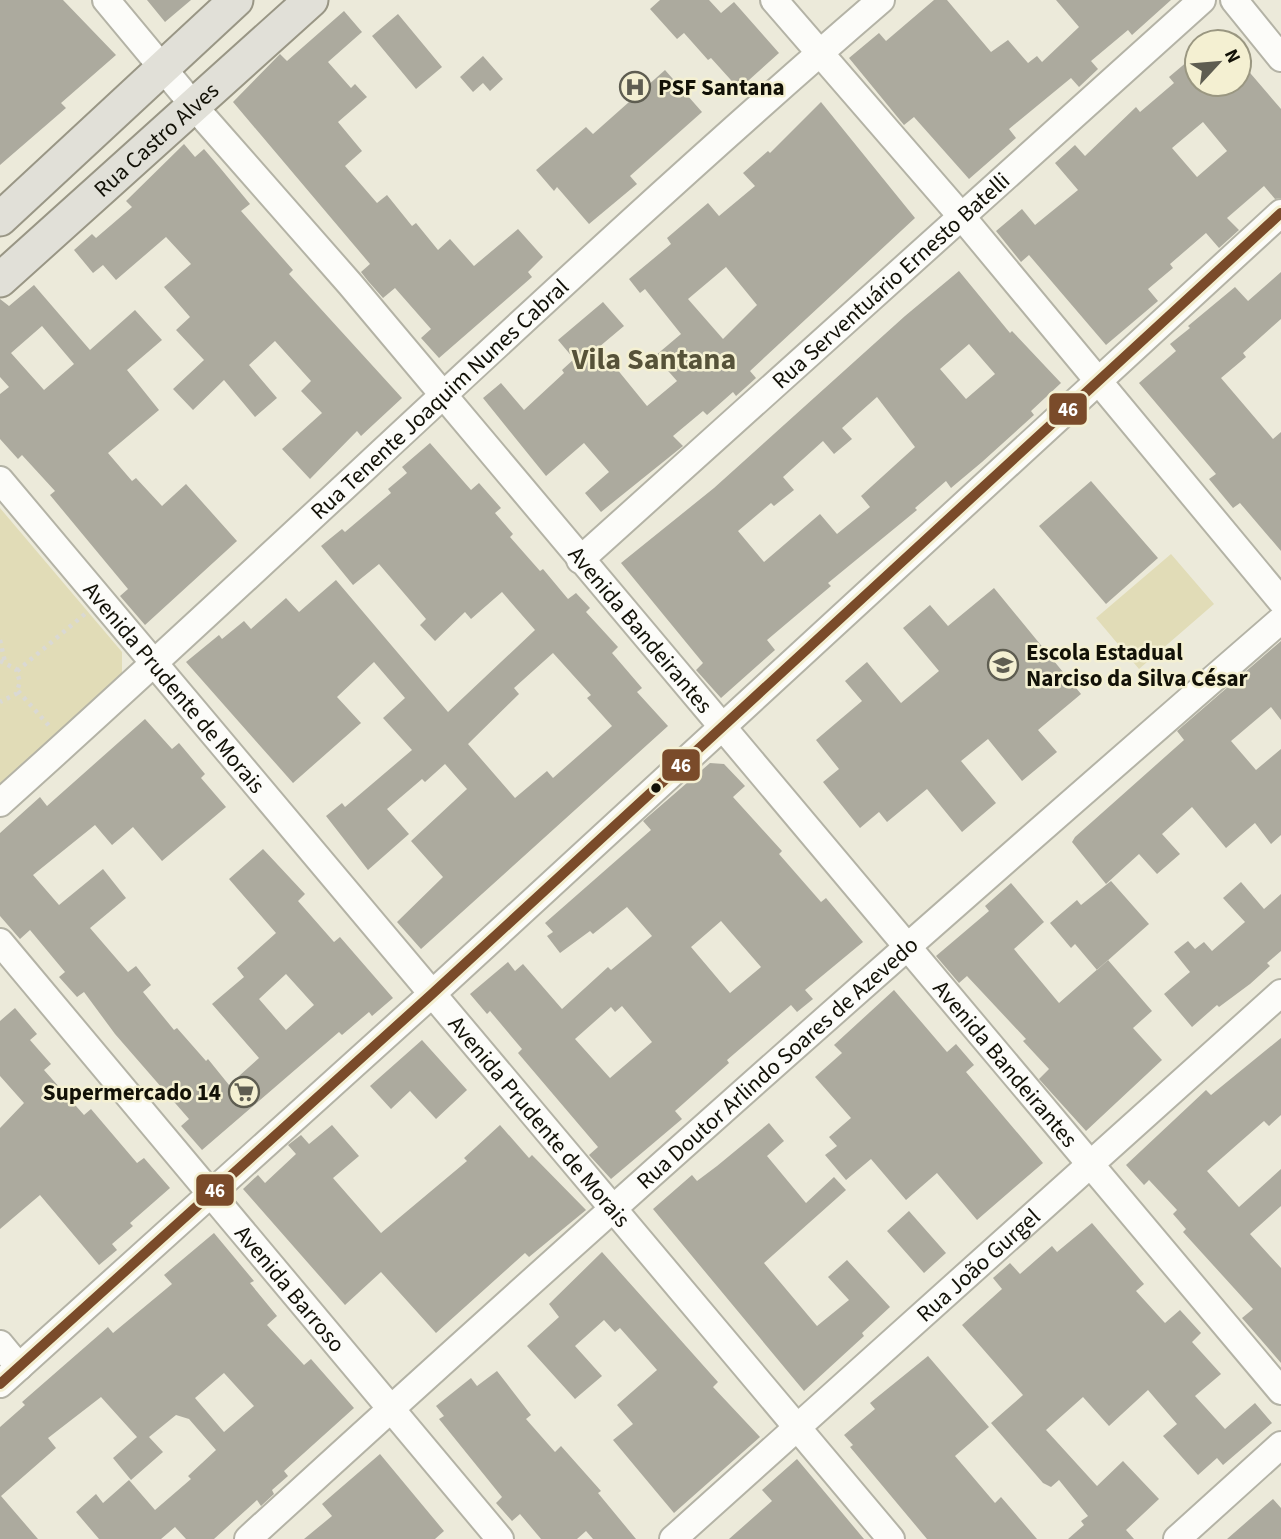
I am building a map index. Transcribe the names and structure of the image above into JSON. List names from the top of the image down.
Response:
{
  "streets": {
    "main road": ["Rua Castro Alves"],
    "street": [
      "Rua Serventuário Ernesto Batelli",
      "Rua Tenente Joaquim Nunes Cabral",
      "Avenida Bandeirantes",
      "Avenida Prudente de Morais",
      "Rua Doutor Arlindo Soares de Azevedo",
      "Rua João Gurgel",
      "Avenida Barroso"
    ]
  },
  "crossings": [
    ["Rua Castro Alves", "Avenida Bandeirantes"],
    ["Rua Serventuário Ernesto Batelli", "Avenida Bandeirantes"],
    ["Rua Tenente Joaquim Nunes Cabral", "Avenida Bandeirantes"],
    ["Rua Tenente Joaquim Nunes Cabral", "Avenida Prudente de Morais"],
    ["Avenida Bandeirantes", "Rua Doutor Arlindo Soares de Azevedo"],
    ["Avenida Bandeirantes", "Rua João Gurgel"],
    ["Avenida Prudente de Morais", "Rua Doutor Arlindo Soares de Azevedo"],
    ["Avenida Prudente de Morais", "Rua João Gurgel"],
    ["Rua Doutor Arlindo Soares de Azevedo", "Avenida Barroso"]
  ],
  "districts": ["Vila Santana"],
  "places": {
    "hospital": ["PSF Santana"],
    "school or university": ["Escola Estadual Narciso da Silva César"],
    "supermarket": ["Supermercado 14"]
  },
  "lines": ["transit line 46"],
  "north": "top right"
}
